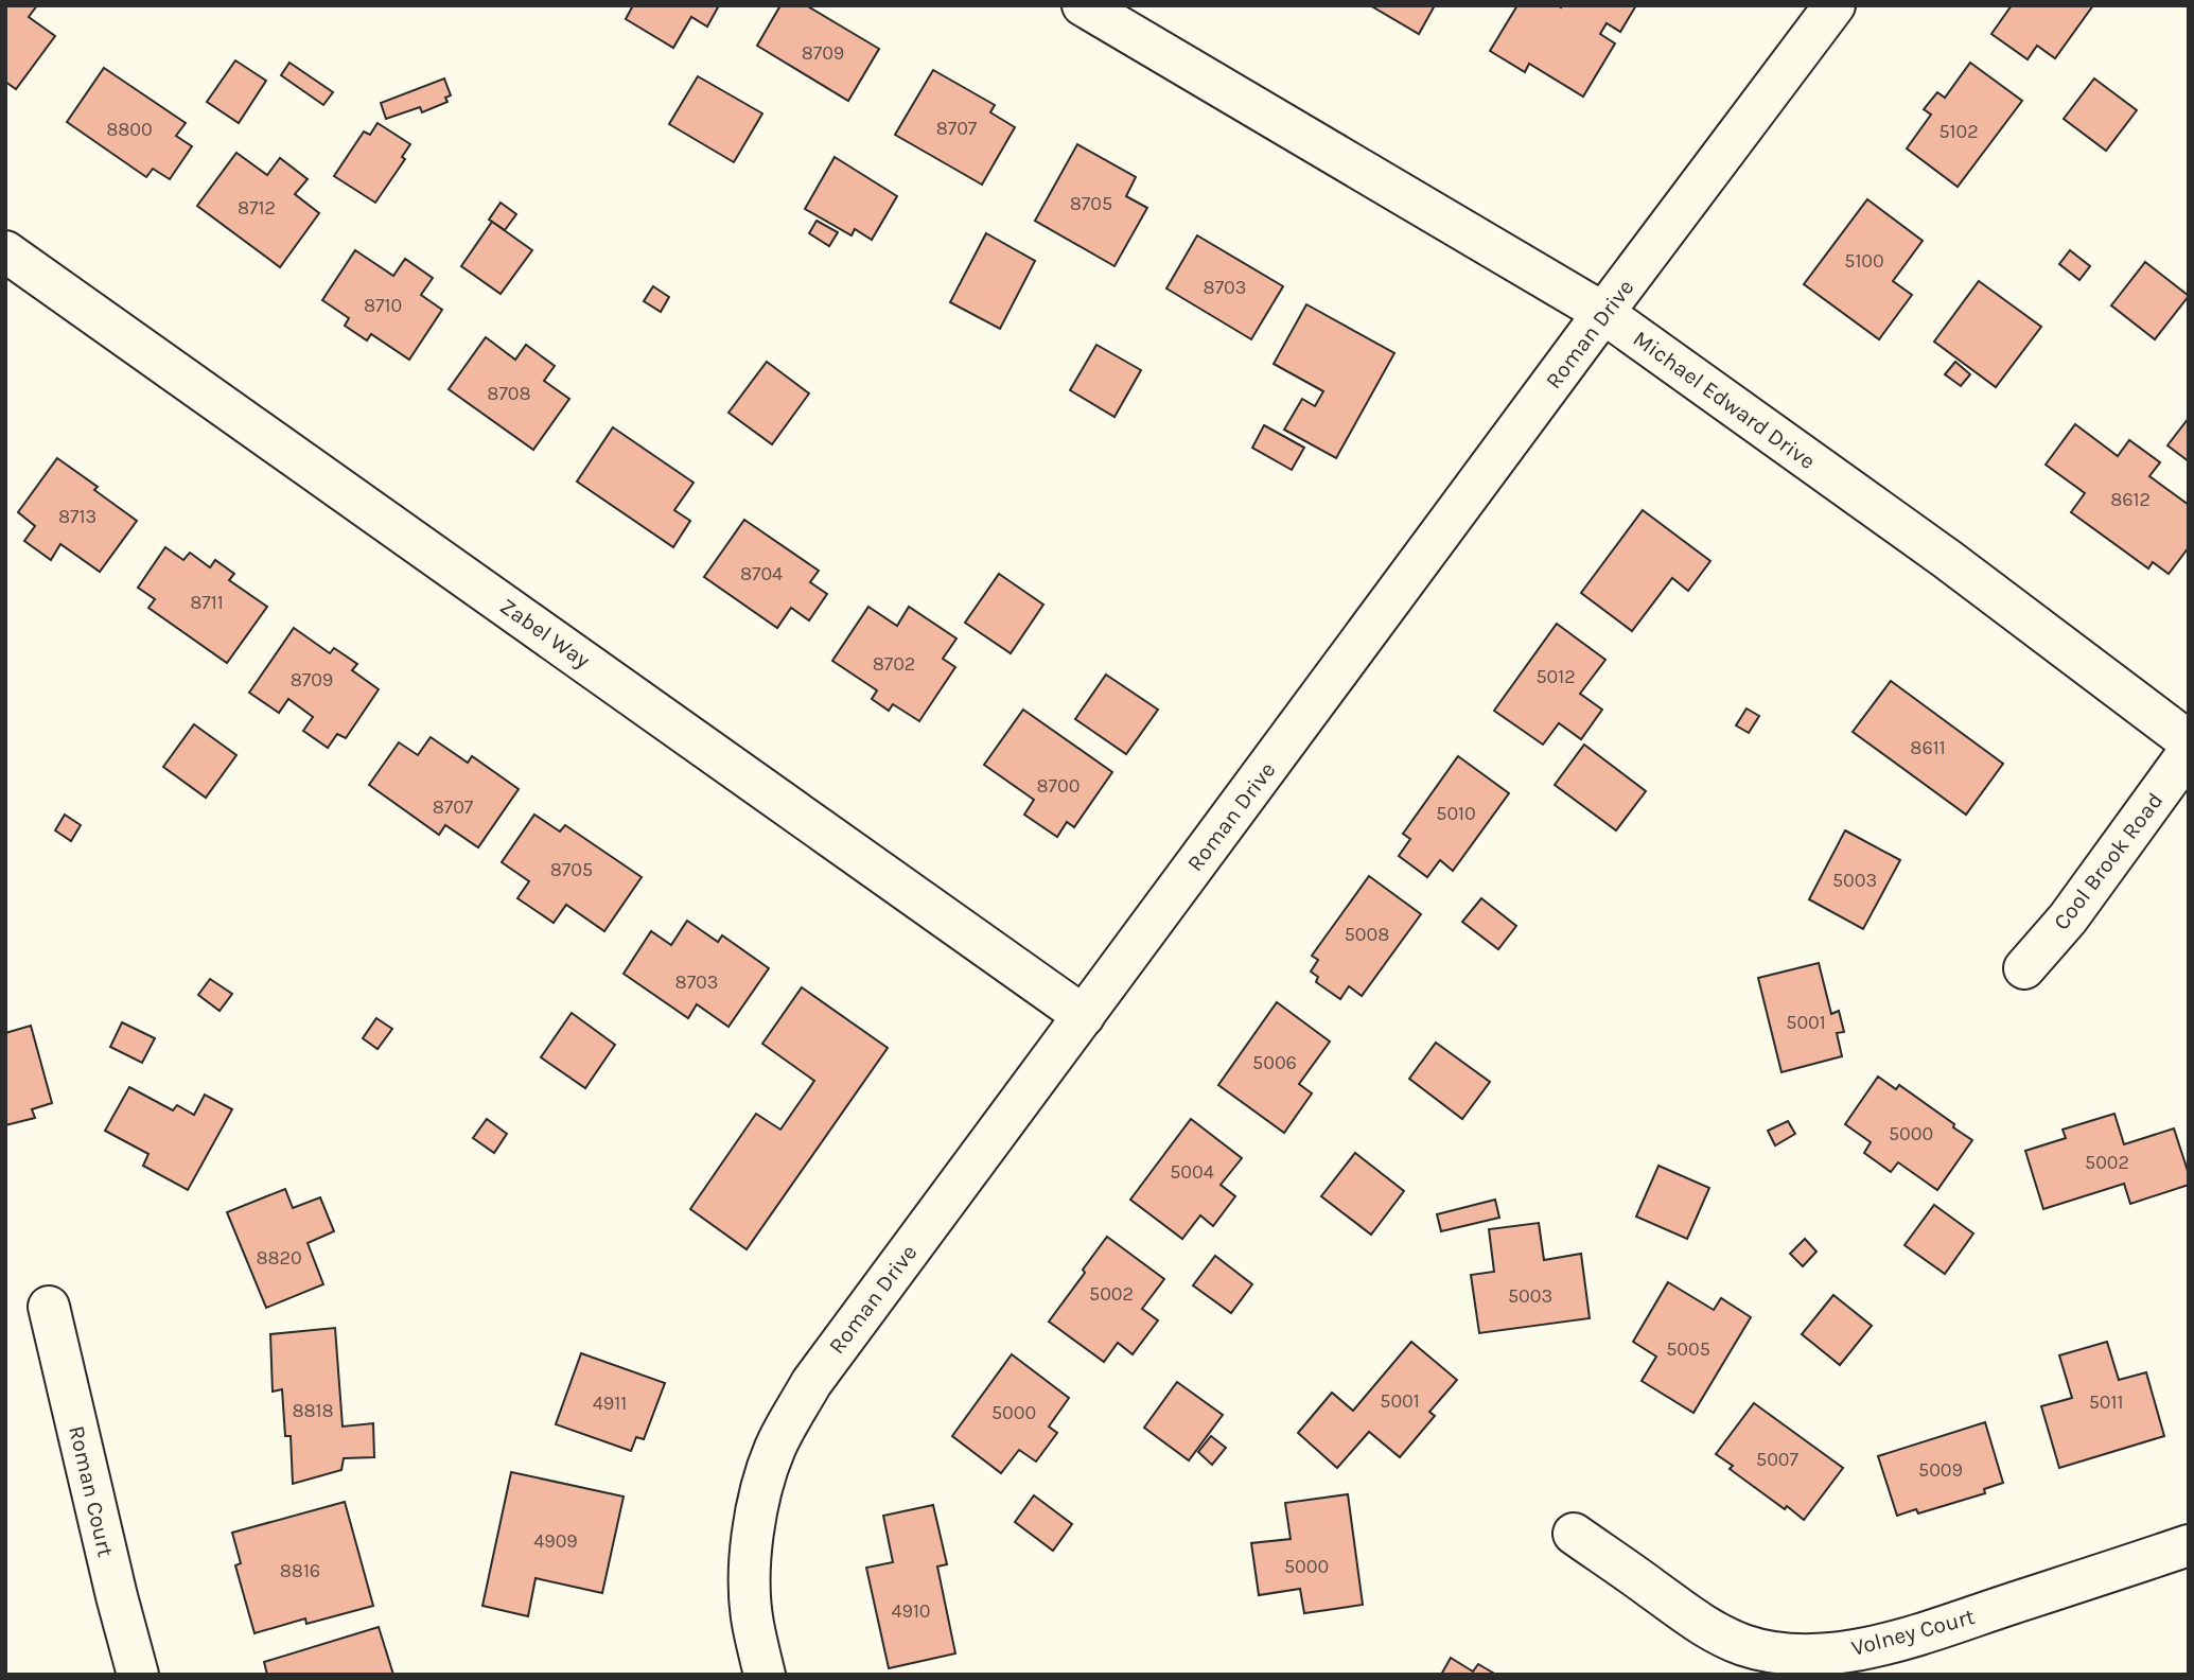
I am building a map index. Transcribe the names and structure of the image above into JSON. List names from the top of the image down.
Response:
{
  "streets": {
    "street": [
      "Roman Drive",
      "Michael Edward Drive",
      "Zabel Way",
      "Cool Brook Road",
      "Roman Court",
      "Volney Court"
    ]
  },
  "crossings": [
    ["Roman Drive", "Michael Edward Drive"],
    ["Roman Drive", "Zabel Way"]
  ],
  "house_numbers": [
    "8709",
    "8707",
    "8800",
    "5102",
    "8705",
    "8712",
    "5100",
    "8703",
    "8710",
    "8708",
    "8612",
    "8713",
    "8704",
    "8711",
    "8702",
    "5012",
    "8709",
    "8611",
    "8700",
    "8707",
    "5010",
    "8705",
    "5003",
    "5008",
    "8703",
    "5001",
    "5006",
    "5000",
    "5002",
    "5004",
    "8820",
    "5002",
    "5003",
    "5005",
    "5001",
    "5011",
    "4911",
    "8818",
    "5000",
    "5007",
    "5009",
    "4909",
    "5000",
    "8816",
    "4910"
  ]
}
